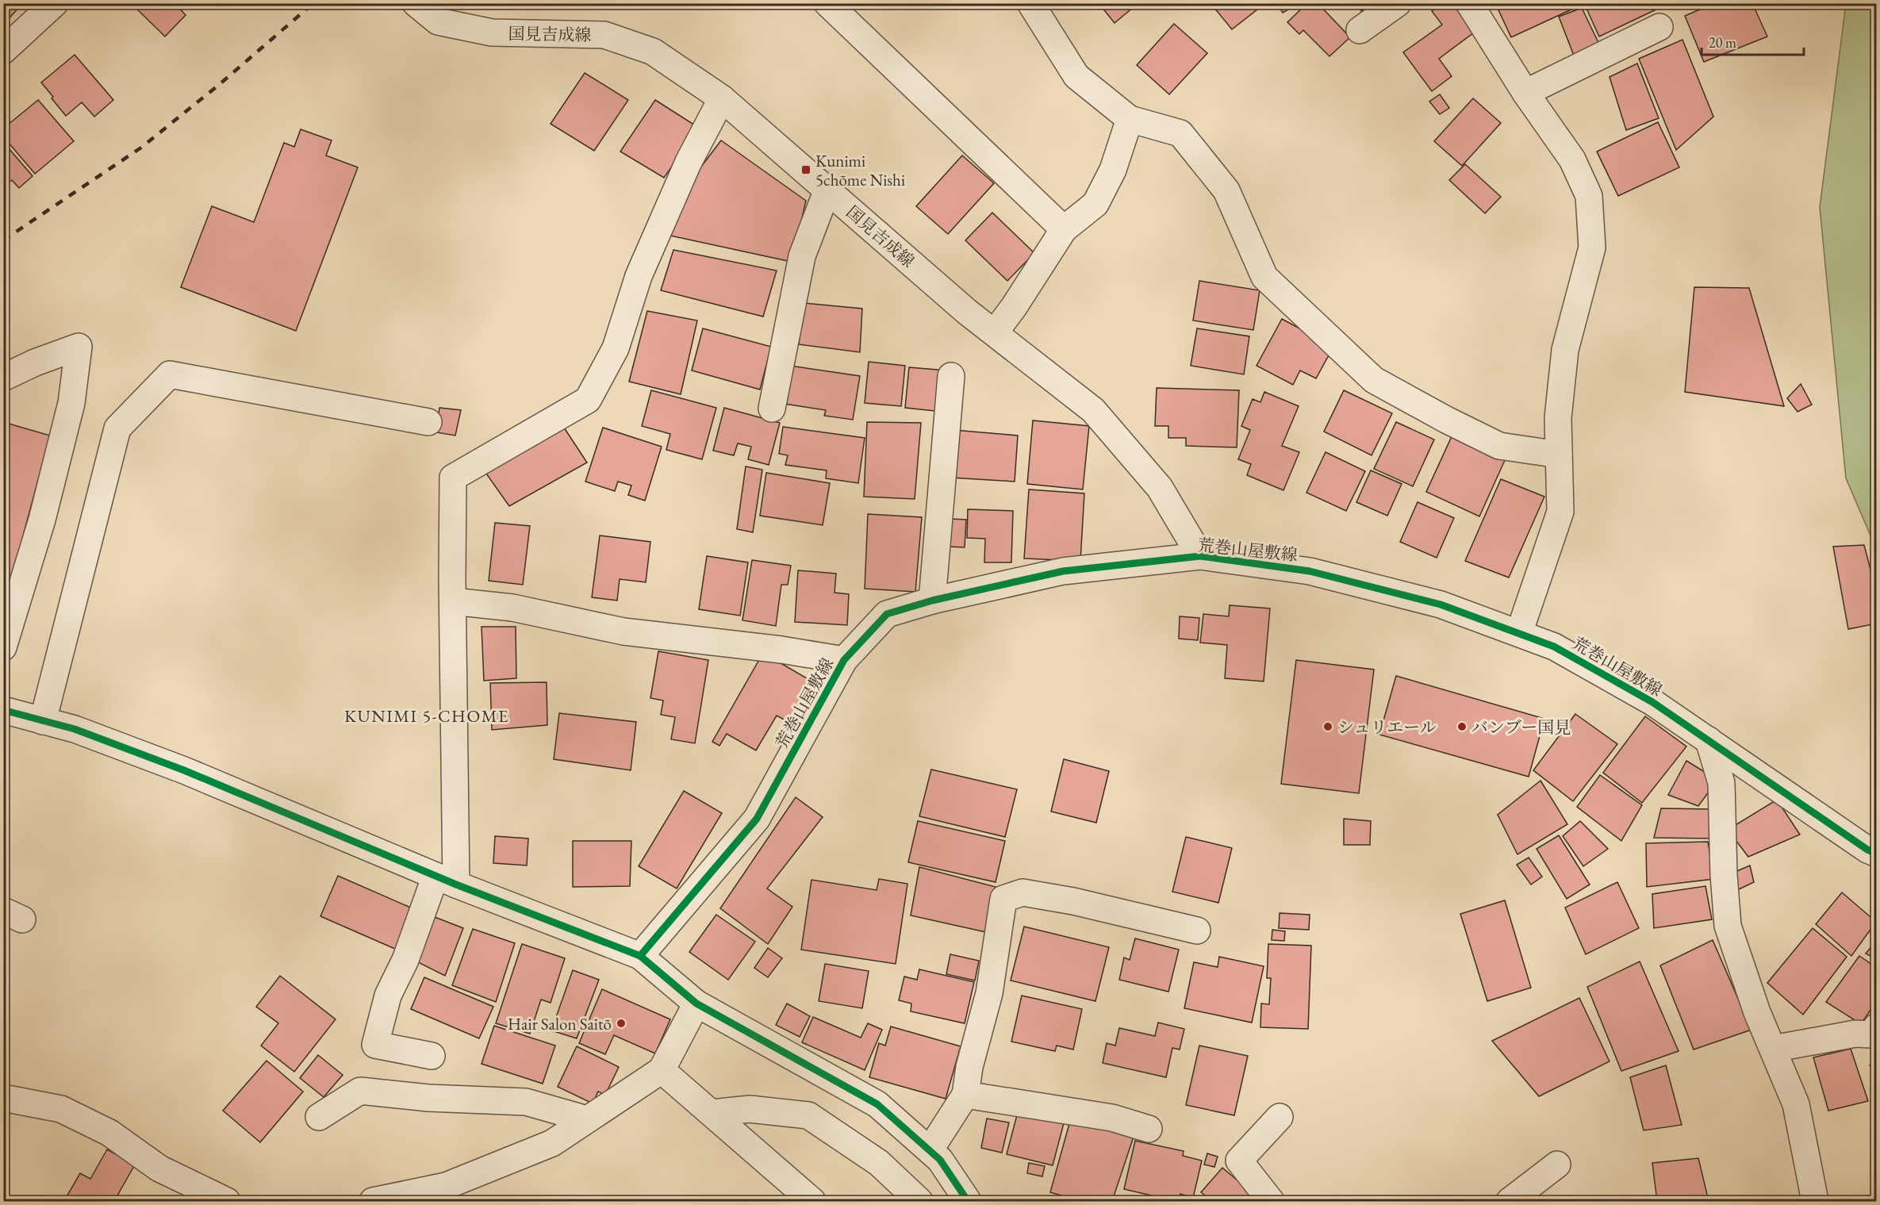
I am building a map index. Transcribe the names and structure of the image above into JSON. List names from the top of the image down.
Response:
{
  "streets": {
    "street": ["国見吉成線", "荒巻山屋敷線"]
  },
  "crossings": [
    ["国見吉成線", "荒巻山屋敷線"]
  ],
  "districts": ["KUNIMI 5-CHOME"],
  "places": {
    "transit": ["Kunimi 5chōme Nishi"],
    "other": ["シュリエール", "バンブー国見", "Hair Salon Saitō"]
  },
  "scale_bar": "20 m"
}
